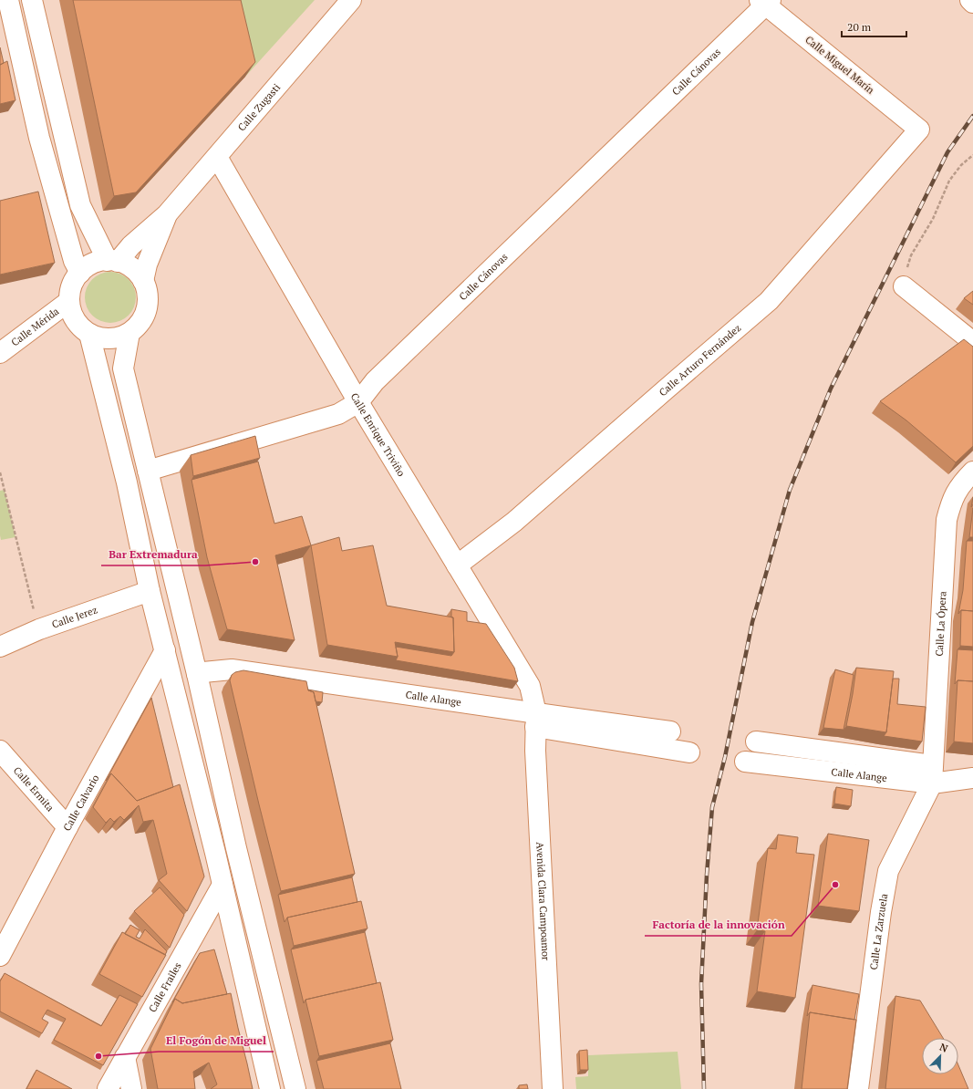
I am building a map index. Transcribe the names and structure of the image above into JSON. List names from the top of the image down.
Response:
{
  "streets": {
    "street": [
      "Calle Miguel Marín",
      "Calle Cánovas",
      "Calle Zugasti",
      "Calle Mérida",
      "Calle Arturo Fernández",
      "Calle Enrique Triviño",
      "Calle Jerez",
      "Calle La Ópera",
      "Calle Alange",
      "Calle Ermita",
      "Calle Calvario",
      "Avenida Clara Campoamor",
      "Calle La Zarzuela",
      "Calle Frailes"
    ]
  },
  "crossings": [
    ["Calle Miguel Marín", "Calle Cánovas"],
    ["Calle Miguel Marín", "Calle Arturo Fernández"],
    ["Calle Cánovas", "Calle Enrique Triviño"],
    ["Calle Zugasti", "Calle Mérida"],
    ["Calle Zugasti", "Calle Enrique Triviño"],
    ["Calle Arturo Fernández", "Calle Enrique Triviño"],
    ["Calle Enrique Triviño", "Calle Alange"],
    ["Calle Enrique Triviño", "Avenida Clara Campoamor"],
    ["Calle La Ópera", "Calle Alange"],
    ["Calle La Ópera", "Calle La Zarzuela"],
    ["Calle Alange", "Avenida Clara Campoamor"],
    ["Calle Alange", "Calle La Zarzuela"],
    ["Calle Ermita", "Calle Calvario"]
  ],
  "places": ["Bar Extremadura", "Factoría de la innovación", "El Fogón de Miguel"],
  "scale_bar": "20 m",
  "north": "top right"
}
